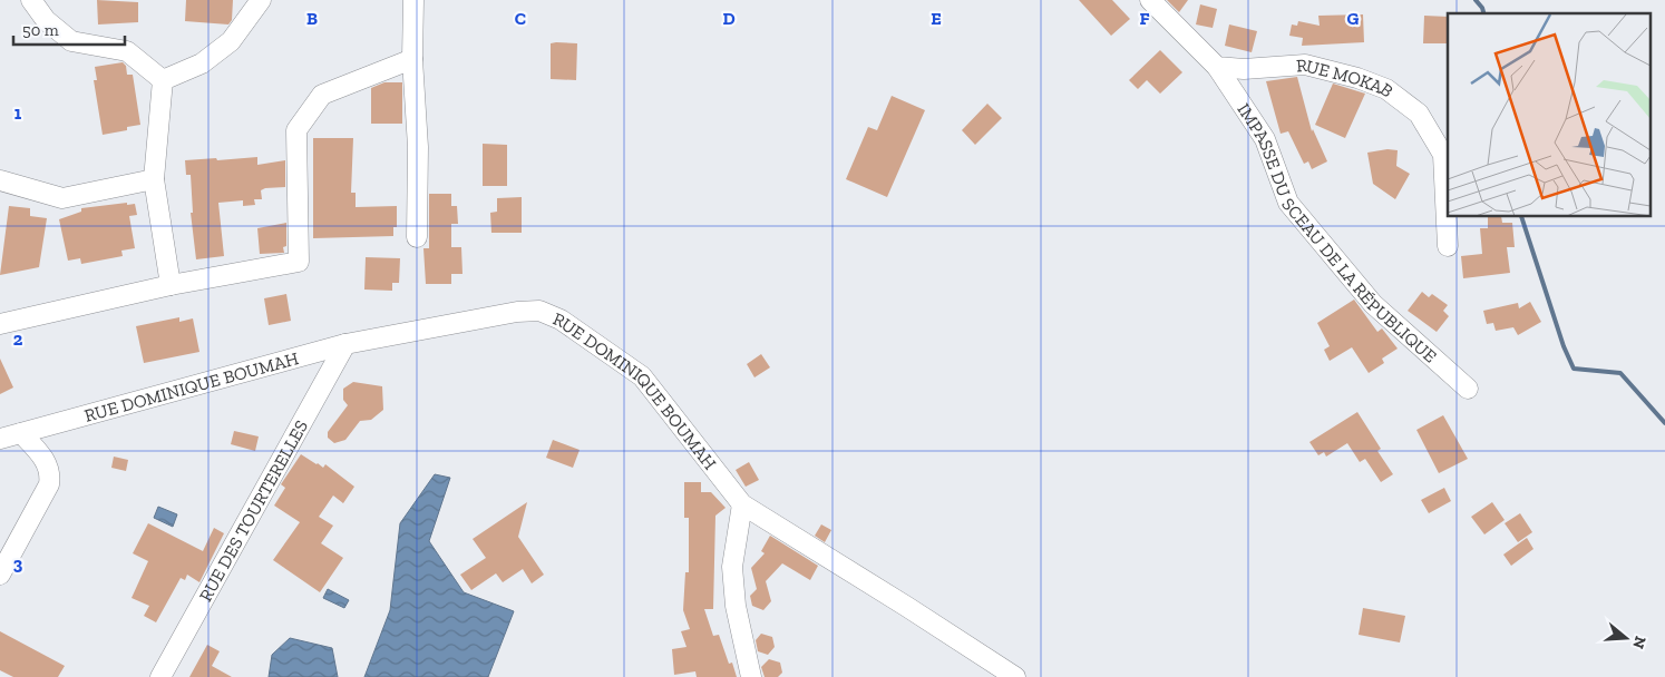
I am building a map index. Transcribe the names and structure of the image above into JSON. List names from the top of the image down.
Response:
{
  "streets": {
    "street": [
      "RUE MOKAB",
      "IMPASSE DU SCEAU DE LA RÉPUBLIQUE",
      "RUE DOMINIQUE BOUMAH",
      "RUE DES TOURTERELLES"
    ]
  },
  "crossings": [
    ["RUE MOKAB", "IMPASSE DU SCEAU DE LA RÉPUBLIQUE"],
    ["RUE DOMINIQUE BOUMAH", "RUE DES TOURTERELLES"]
  ],
  "scale_bar": "50 m",
  "north": "right",
  "grid": {
    "columns": [
      "B",
      "C",
      "D",
      "E",
      "F",
      "G"
    ],
    "rows": ["1", "2", "3"]
  }
}
